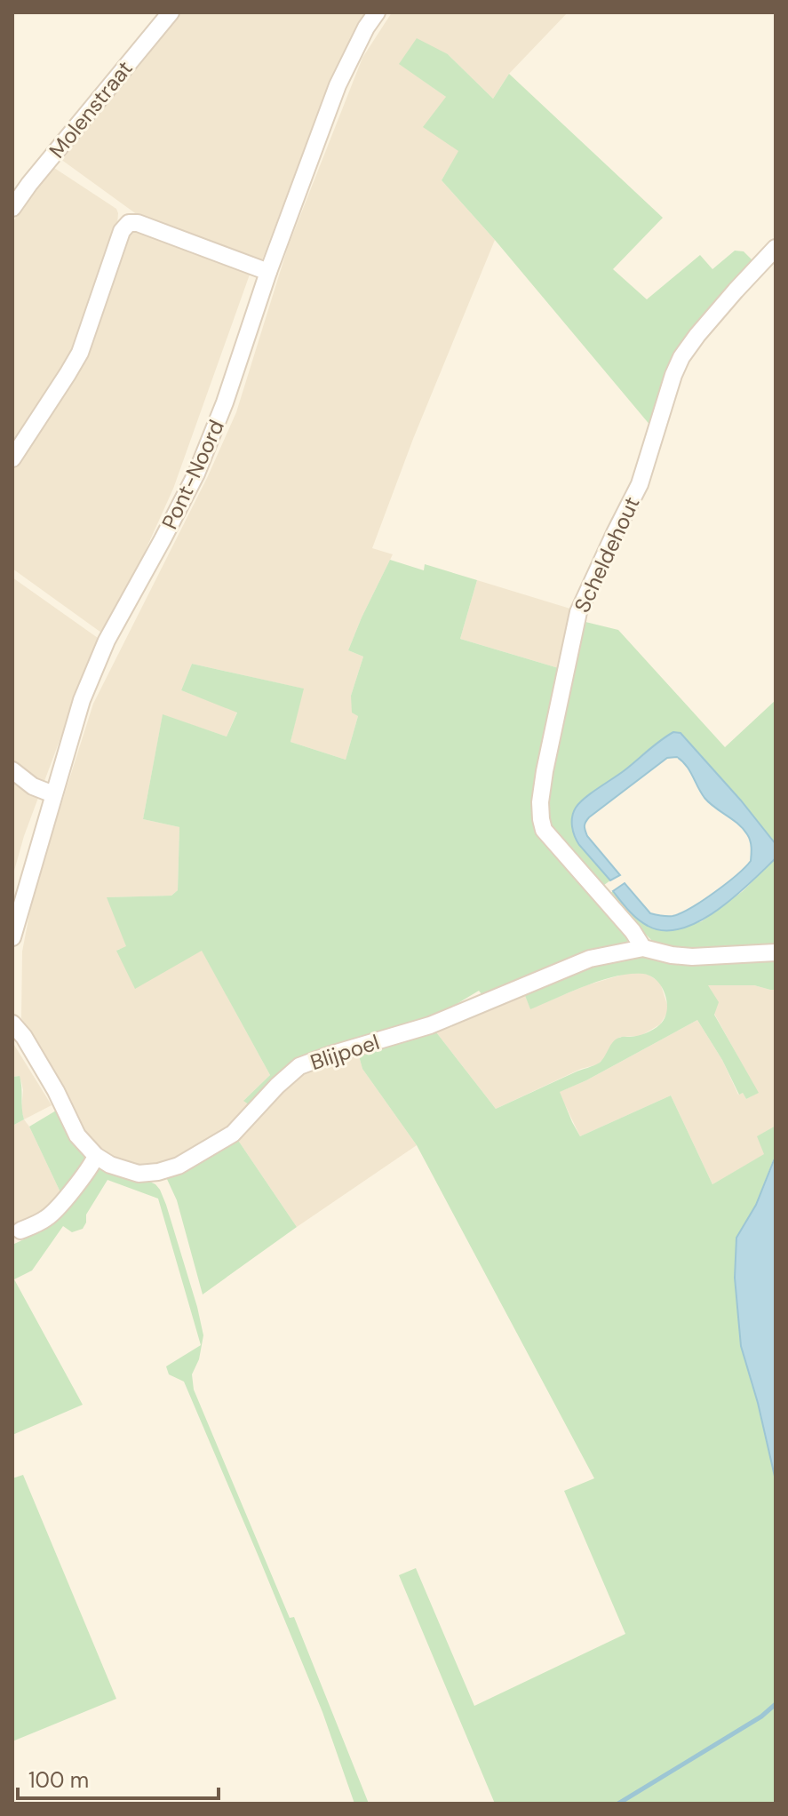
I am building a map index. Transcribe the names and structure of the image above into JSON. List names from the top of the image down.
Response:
{
  "streets": {
    "street": [
      "Molenstraat",
      "Pont-Noord",
      "Scheldehout",
      "Blijpoel"
    ]
  },
  "crossings": [
    ["Scheldehout", "Blijpoel"]
  ],
  "scale_bar": "100 m"
}
